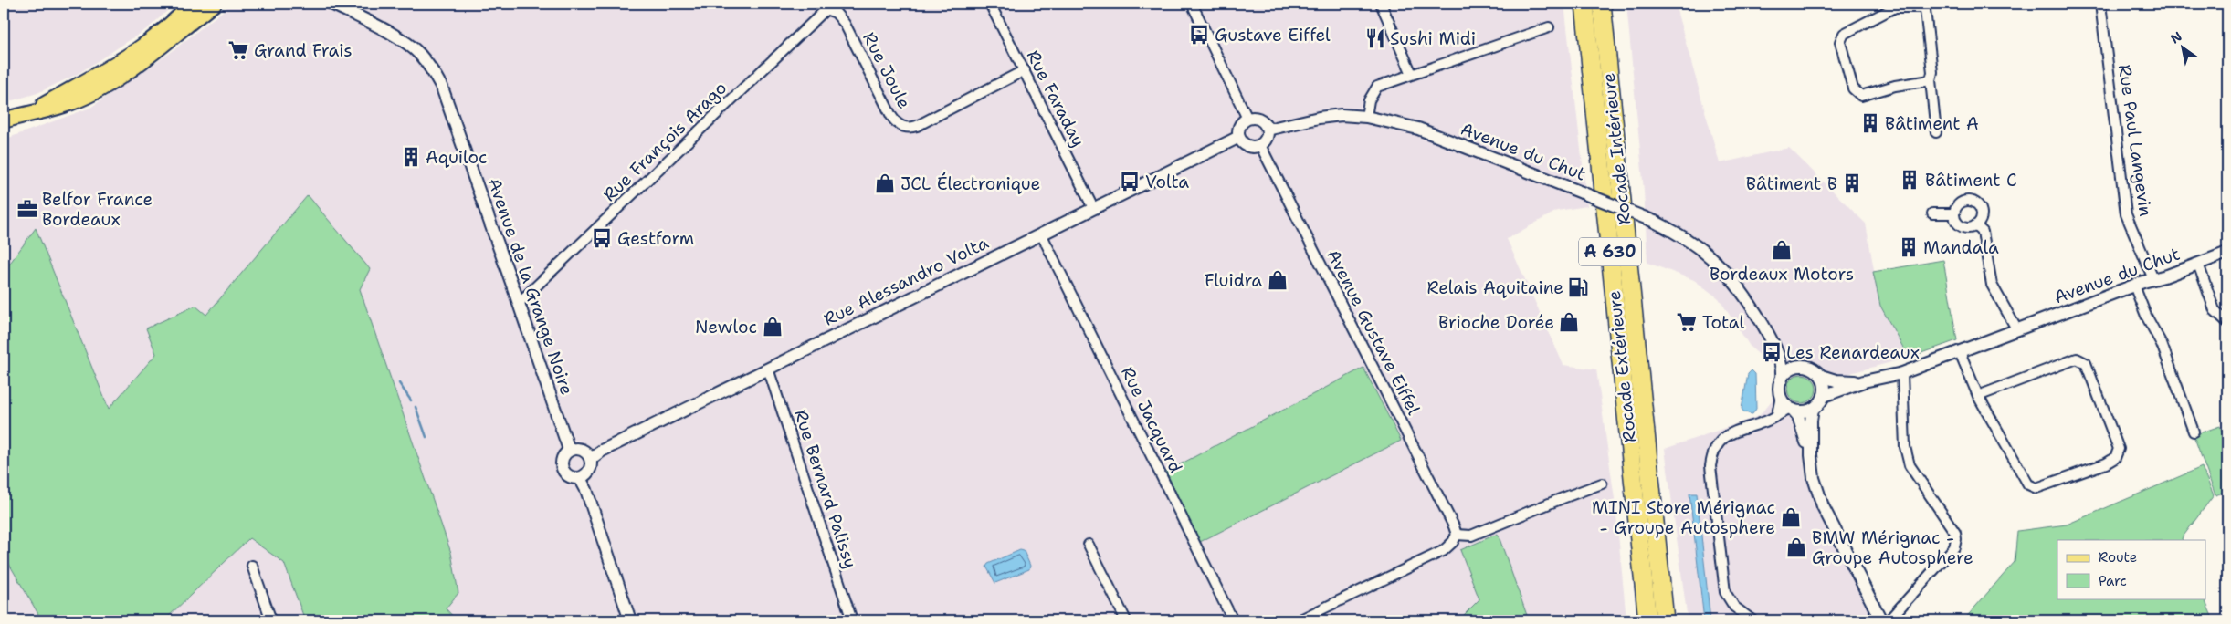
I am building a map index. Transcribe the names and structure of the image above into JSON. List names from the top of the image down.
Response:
{
  "streets": {
    "highway": ["Rocade Intérieure", "A 630", "Rocade Extérieure"],
    "street": [
      "Rue Joule",
      "Rue Faraday",
      "Rue Paul Langevin",
      "Rue François Arago",
      "Avenue du Chut",
      "Rue Alessandro Volta",
      "Avenue de la Grange Noire",
      "Avenue Gustave Eiffel",
      "Rue Jacquard",
      "Rue Bernard Palissy"
    ]
  },
  "crossings": [
    ["Rue Joule", "Rue Faraday"],
    ["Rue Joule", "Rue François Arago"],
    ["Rue Faraday", "Rue Alessandro Volta"],
    ["Rue Paul Langevin", "Avenue du Chut"],
    ["Rue François Arago", "Avenue de la Grange Noire"],
    ["Avenue du Chut", "Rue Alessandro Volta"],
    ["Avenue du Chut", "Avenue Gustave Eiffel"],
    ["Rue Alessandro Volta", "Avenue de la Grange Noire"],
    ["Rue Alessandro Volta", "Avenue Gustave Eiffel"],
    ["Rue Alessandro Volta", "Rue Jacquard"],
    ["Rue Alessandro Volta", "Rue Bernard Palissy"]
  ],
  "places": {
    "bus stop": [
      "Gustave Eiffel",
      "Volta",
      "Gestform",
      "Les Renardeaux"
    ],
    "restaurant": ["Sushi Midi"],
    "supermarket": ["Grand Frais", "Total"],
    "building": [
      "Bâtiment A",
      "Aquiloc",
      "Bâtiment C",
      "Bâtiment B",
      "Mandala"
    ],
    "shop": [
      "JCL Électronique",
      "Bordeaux Motors",
      "Fluidra",
      "Brioche Dorée",
      "Newloc",
      "MINI Store Mérignac - Groupe Autosphere",
      "BMW Mérignac - Groupe Autosphere"
    ],
    "office": ["Belfor France Bordeaux"],
    "fuel station": ["Relais Aquitaine"]
  },
  "legend": ["Route", "Parc"],
  "north": "top left"
}
